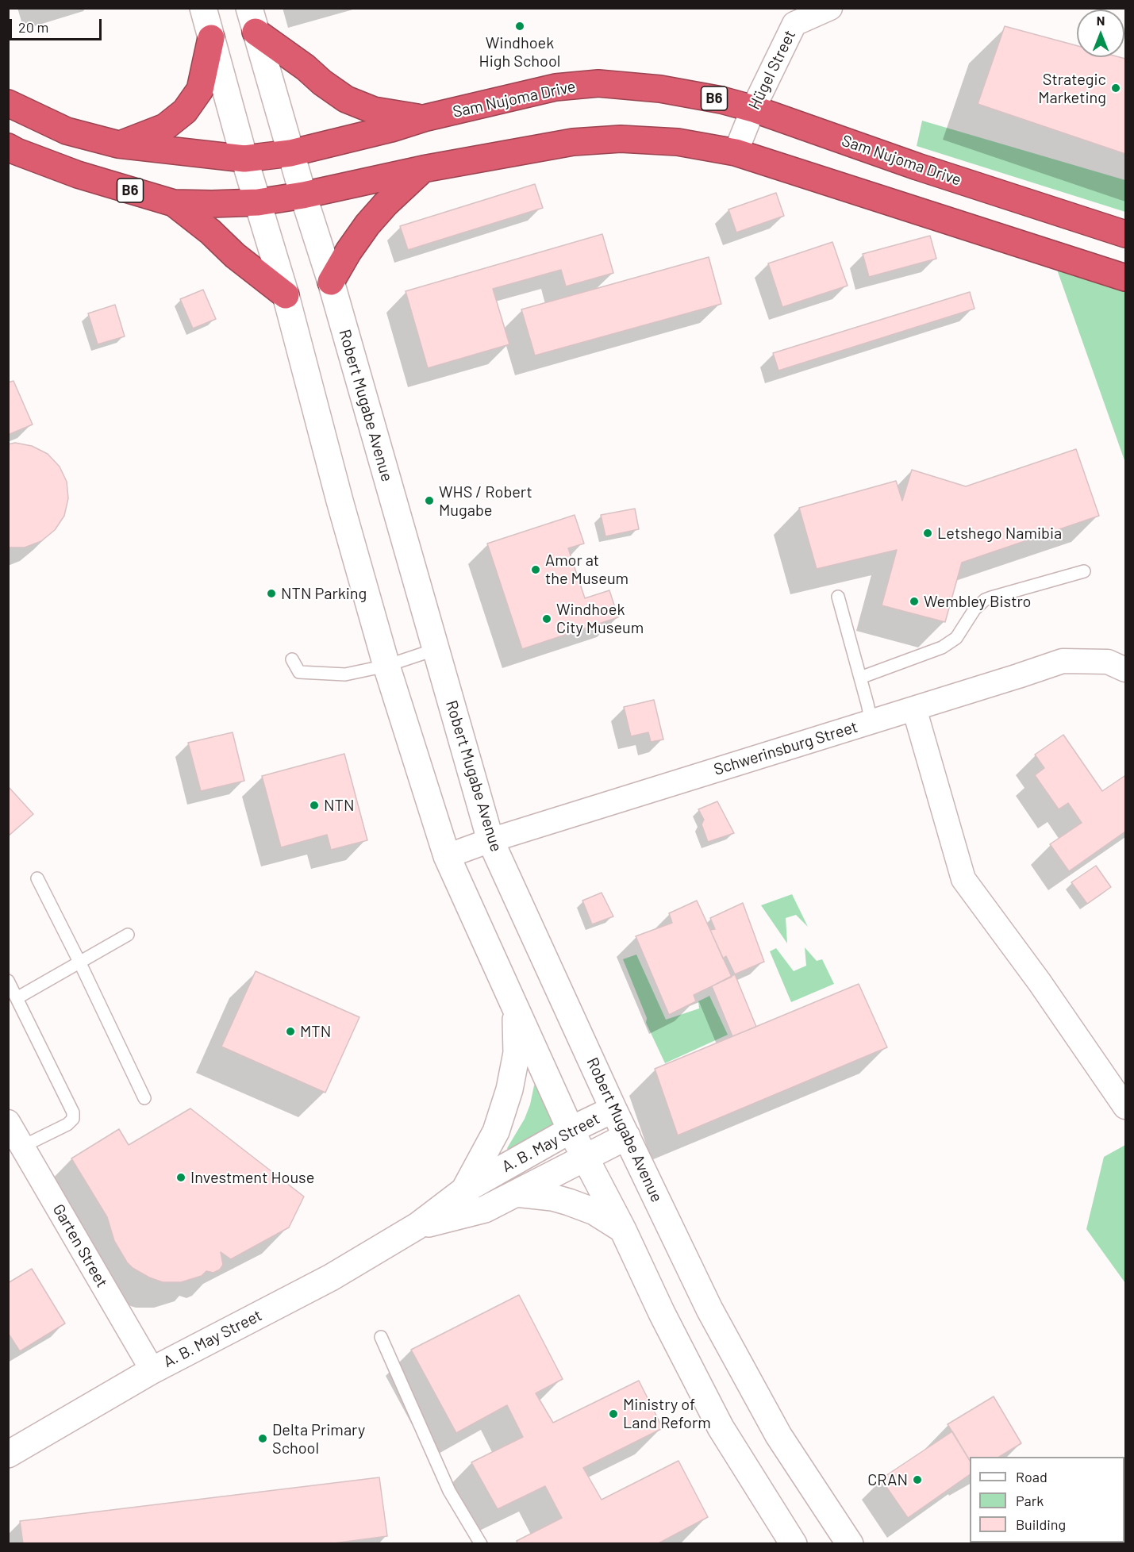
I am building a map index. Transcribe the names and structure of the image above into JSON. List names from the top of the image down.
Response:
{
  "streets": {
    "highway": ["B6", "Sam Nujoma Drive"],
    "main road": ["Robert Mugabe Avenue", "A. B. May Street"],
    "street": ["Hügel Street", "Schwerinsburg Street", "Garten Street"]
  },
  "crossings": [
    ["Hügel Street", "B6"],
    ["Hügel Street", "Sam Nujoma Drive"],
    ["B6", "Robert Mugabe Avenue"],
    ["Sam Nujoma Drive", "Robert Mugabe Avenue"],
    ["Robert Mugabe Avenue", "Schwerinsburg Street"],
    ["Robert Mugabe Avenue", "A. B. May Street"],
    ["A. B. May Street", "Garten Street"]
  ],
  "places": [
    "Windhoek High School",
    "Strategic Marketing",
    "WHS / Robert Mugabe",
    "Letshego Namibia",
    "Amor at the Museum",
    "NTN Parking",
    "Wembley Bistro",
    "Windhoek City Museum",
    "NTN",
    "MTN",
    "Investment House",
    "Ministry of Land Reform",
    "Delta Primary School",
    "CRAN"
  ],
  "legend": ["Road", "Park", "Building"],
  "scale_bar": "20 m",
  "north": "top"
}
